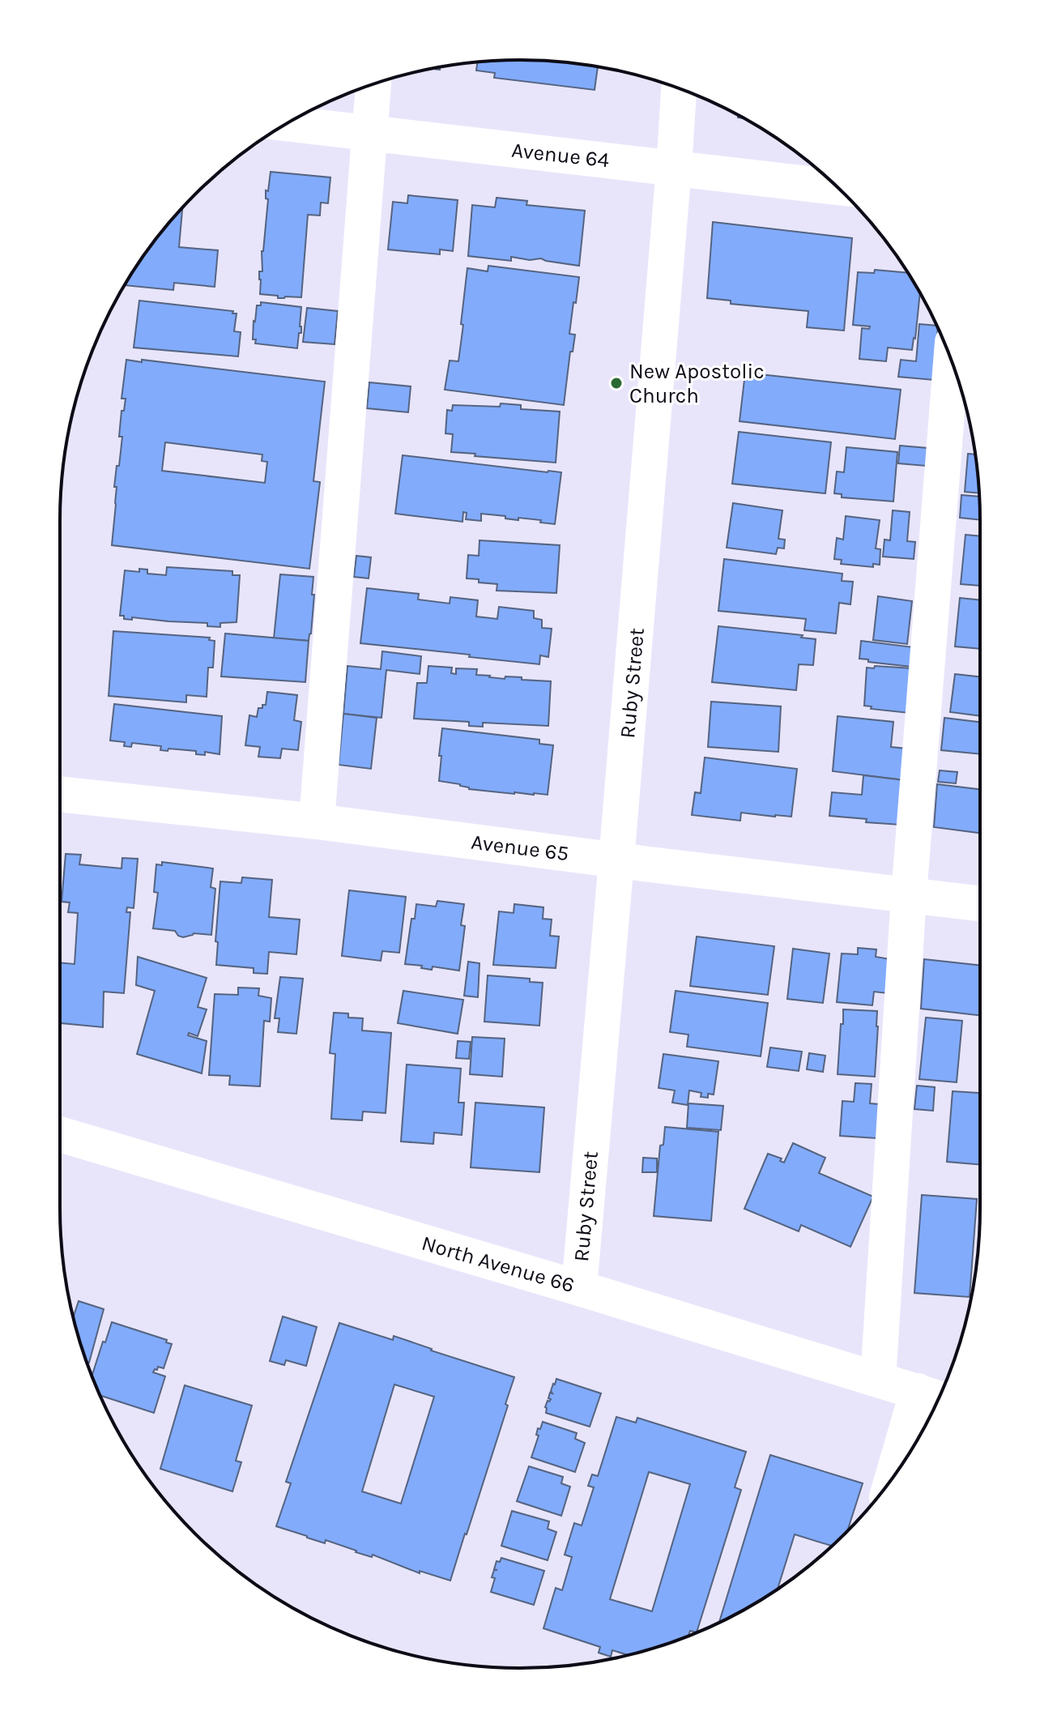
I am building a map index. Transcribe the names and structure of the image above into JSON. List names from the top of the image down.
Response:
{
  "streets": {
    "street": [
      "Avenue 64",
      "Ruby Street",
      "Avenue 65",
      "North Avenue 66"
    ]
  },
  "crossings": [
    ["Avenue 64", "Ruby Street"],
    ["Ruby Street", "Avenue 65"],
    ["Ruby Street", "North Avenue 66"]
  ],
  "places": ["New Apostolic Church"]
}
